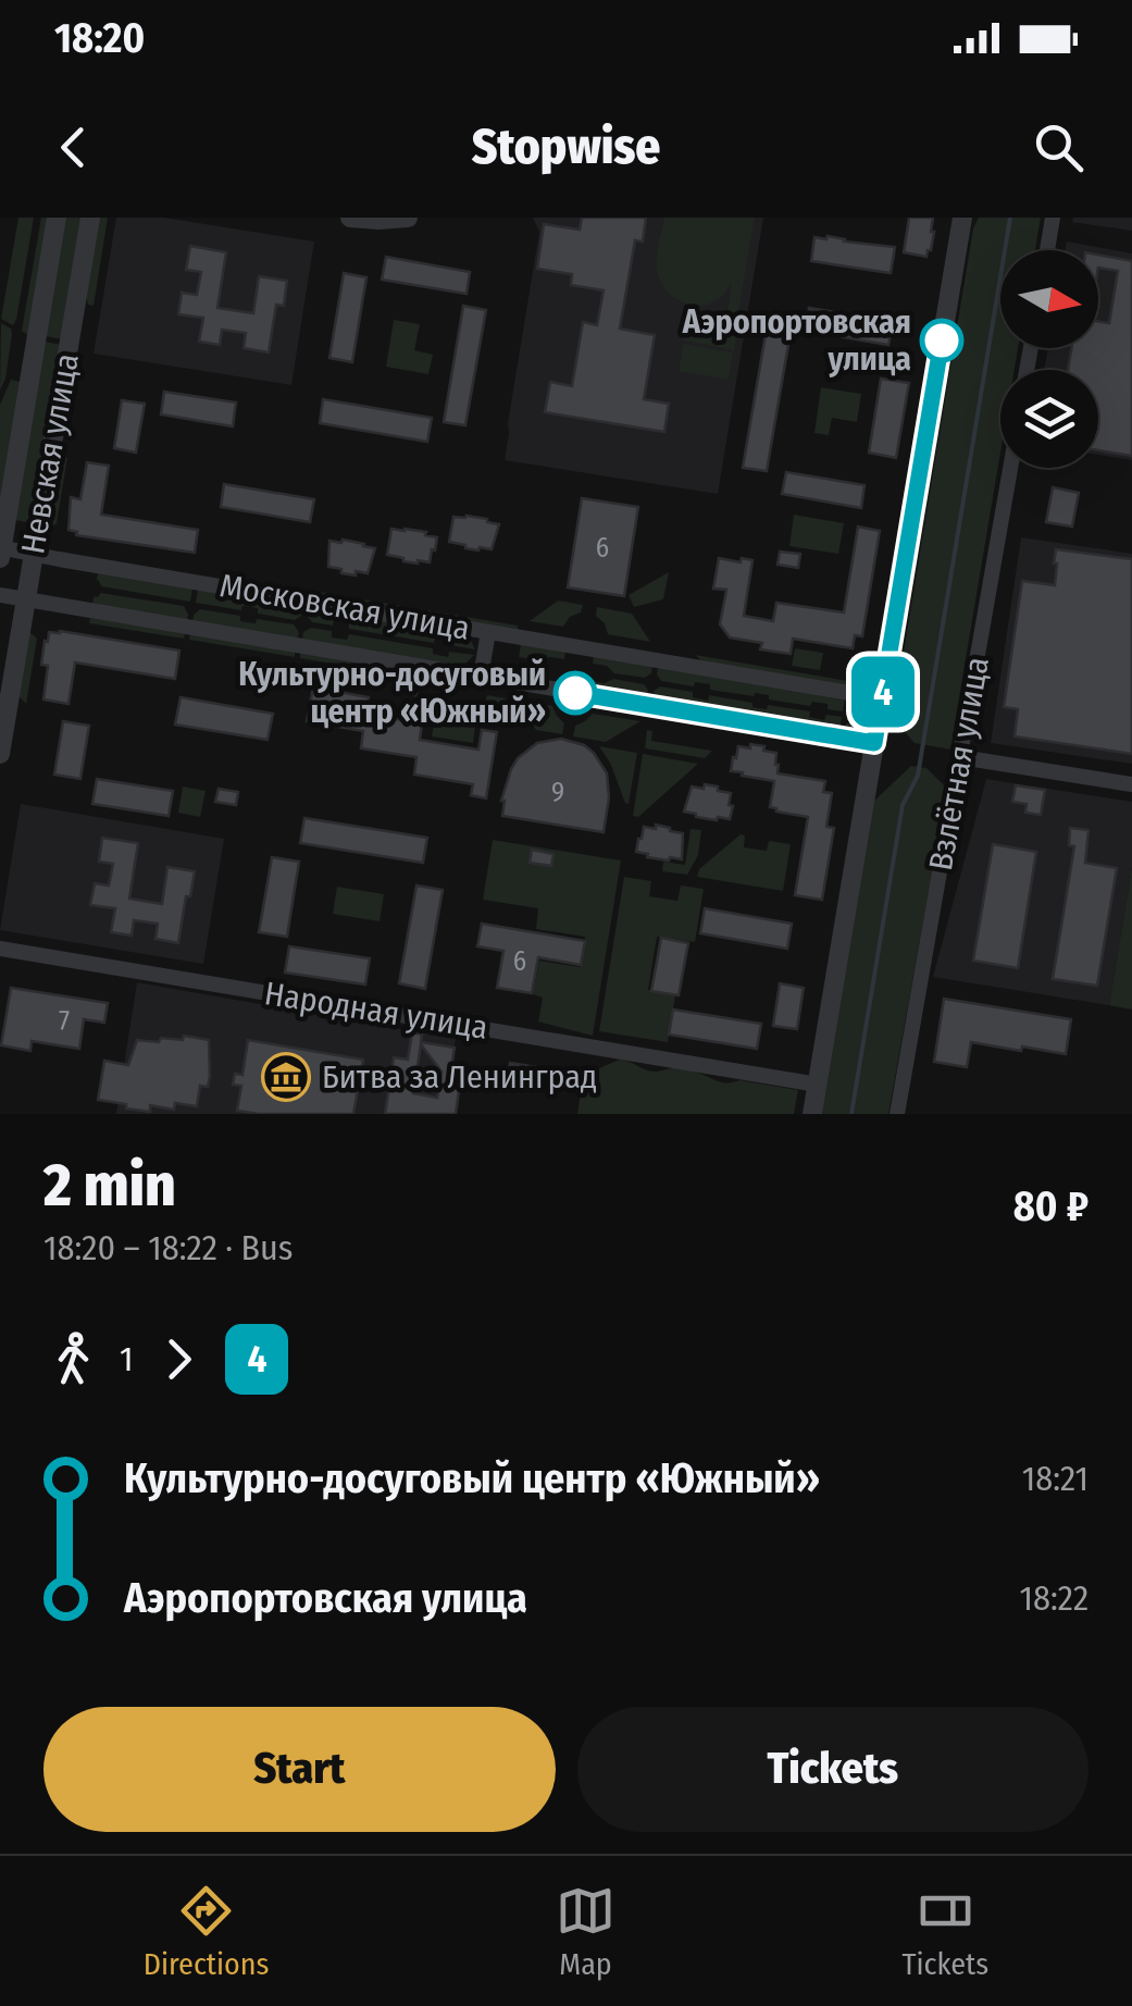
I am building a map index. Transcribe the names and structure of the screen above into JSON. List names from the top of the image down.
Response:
{
  "streets": {
    "street": [
      "Невская улица",
      "Московская улица",
      "Взлётная улица",
      "Народная улица"
    ]
  },
  "crossings": [
    ["Невская улица", "Московская улица"]
  ],
  "places": {
    "other": ["Аэропортовская улица", "Культурно-досуговый центр «Южный»"],
    "museum": ["Битва за Ленинград"]
  },
  "lines": ["bus line 4"],
  "house_numbers": [
    "6",
    "9",
    "6",
    "7"
  ],
  "north": "right",
  "page": {
    "status": "18:20",
    "header": "Stopwise",
    "on_map": "4",
    "heading": ["2 min", "18:20 – 18:22 · Bus", "80 ₽"],
    "legs": ["1", "4"],
    "list": [
      {
        "name": "Культурно-досуговый центр «Южный»",
        "value": "18:21"
      },
      {
        "name": "Аэропортовская улица",
        "value": "18:22"
      }
    ],
    "buttons": ["Start", "Tickets"],
    "tabs": ["Directions", "Map", "Tickets"]
  }
}
